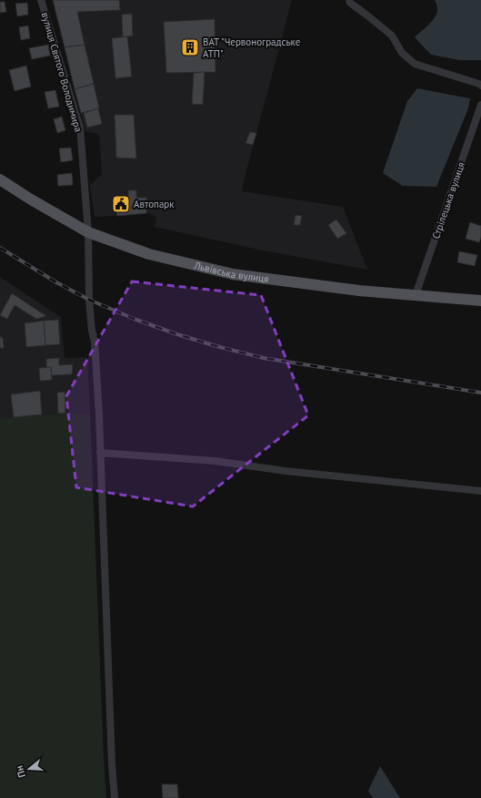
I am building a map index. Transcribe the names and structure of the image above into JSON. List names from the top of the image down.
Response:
{
  "streets": {
    "main road": ["Львівська вулиця"],
    "street": ["вулиця Святого Володимира", "Стрілецька вулиця"]
  },
  "crossings": [
    ["вулиця Святого Володимира", "Львівська вулиця"],
    ["Стрілецька вулиця", "Львівська вулиця"]
  ],
  "places": {
    "building": ["ВАТ \"Червоноградське АТП\""],
    "public building": ["Автопарк"]
  },
  "north": "left"
}
